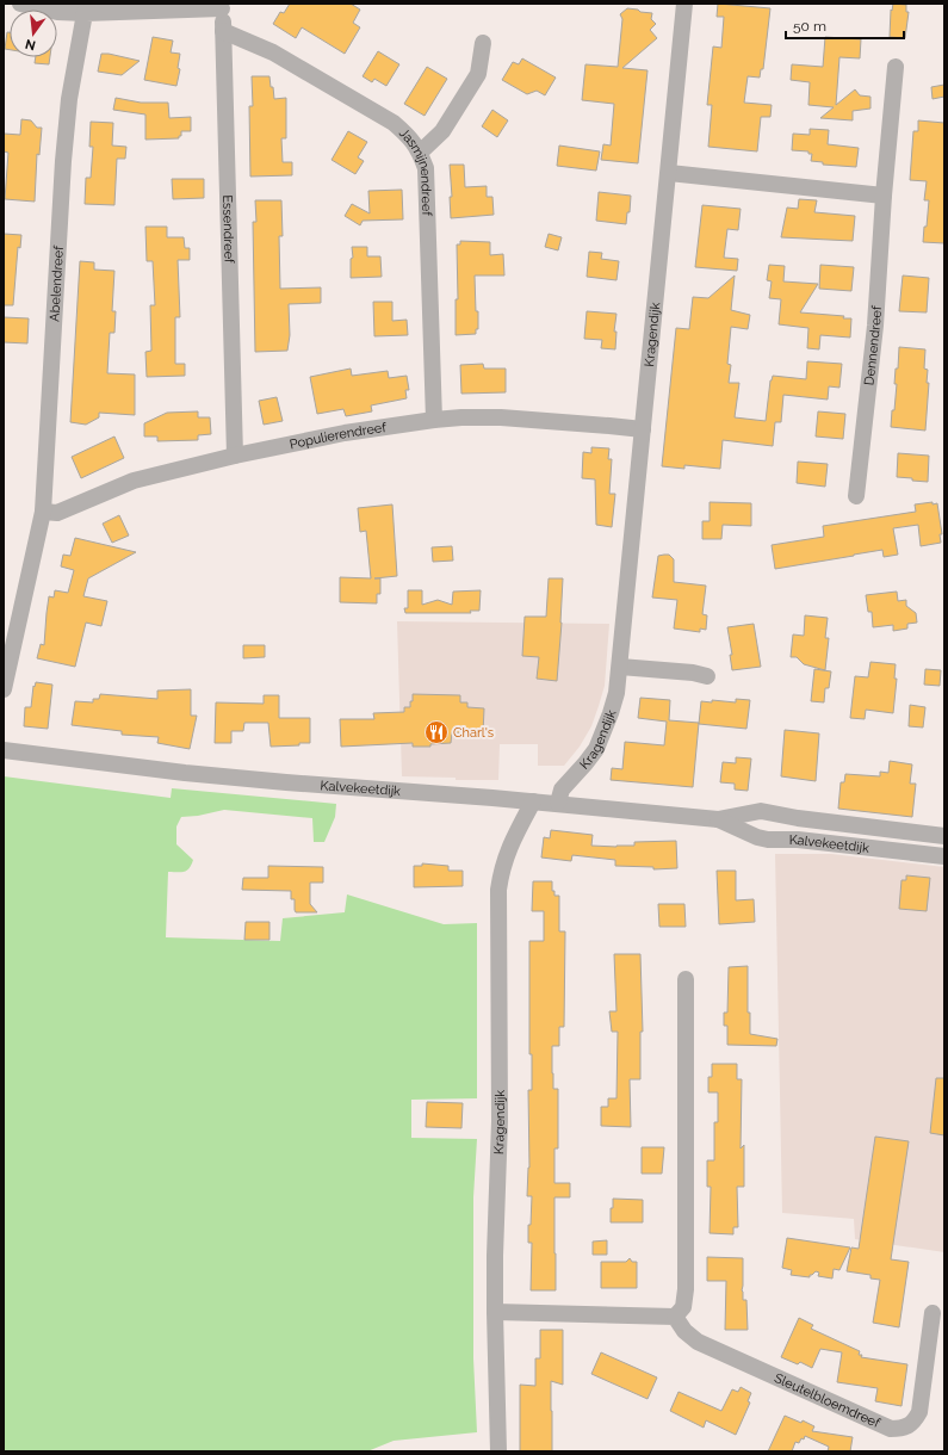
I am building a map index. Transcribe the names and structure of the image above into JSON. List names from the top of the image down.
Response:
{
  "streets": {
    "street": [
      "Jasmijnendreef",
      "Essendreef",
      "Abelendreef",
      "Kragendijk",
      "Dennendreef",
      "Populierendreef",
      "Kalvekeetdijk",
      "Sleutelbloemdreef"
    ]
  },
  "crossings": [
    ["Jasmijnendreef", "Essendreef"],
    ["Jasmijnendreef", "Populierendreef"],
    ["Essendreef", "Populierendreef"],
    ["Abelendreef", "Populierendreef"],
    ["Kragendijk", "Populierendreef"],
    ["Kragendijk", "Kalvekeetdijk"]
  ],
  "places": {
    "restaurant": ["Charl's"]
  },
  "scale_bar": "50 m",
  "north": "bottom"
}
